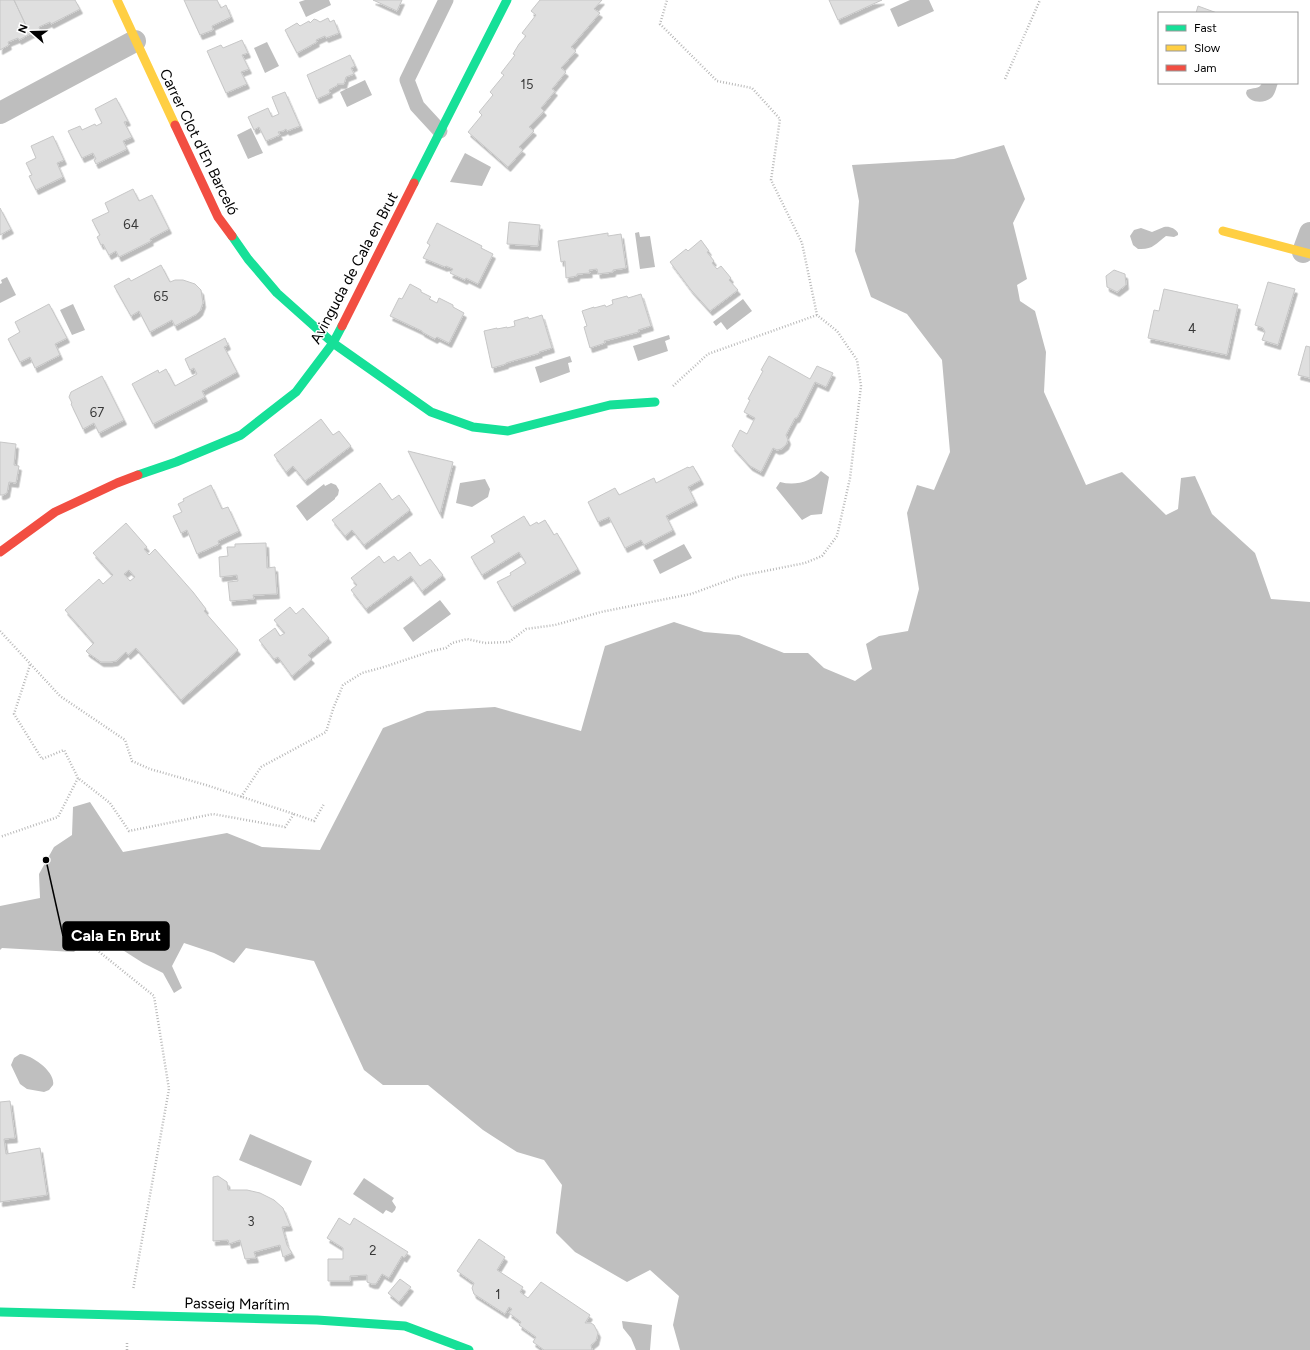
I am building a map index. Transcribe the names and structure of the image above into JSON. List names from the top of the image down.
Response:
{
  "streets": {
    "street": ["Carrer Clot d'En Barceló", "Avinguda de Cala en Brut", "Passeig Marítim"]
  },
  "crossings": [
    ["Carrer Clot d'En Barceló", "Avinguda de Cala en Brut"]
  ],
  "places": ["Cala En Brut"],
  "house_numbers": [
    "15",
    "64",
    "65",
    "4",
    "67",
    "3",
    "2",
    "1"
  ],
  "legend": ["Fast", "Slow", "Jam"],
  "north": "left"
}
